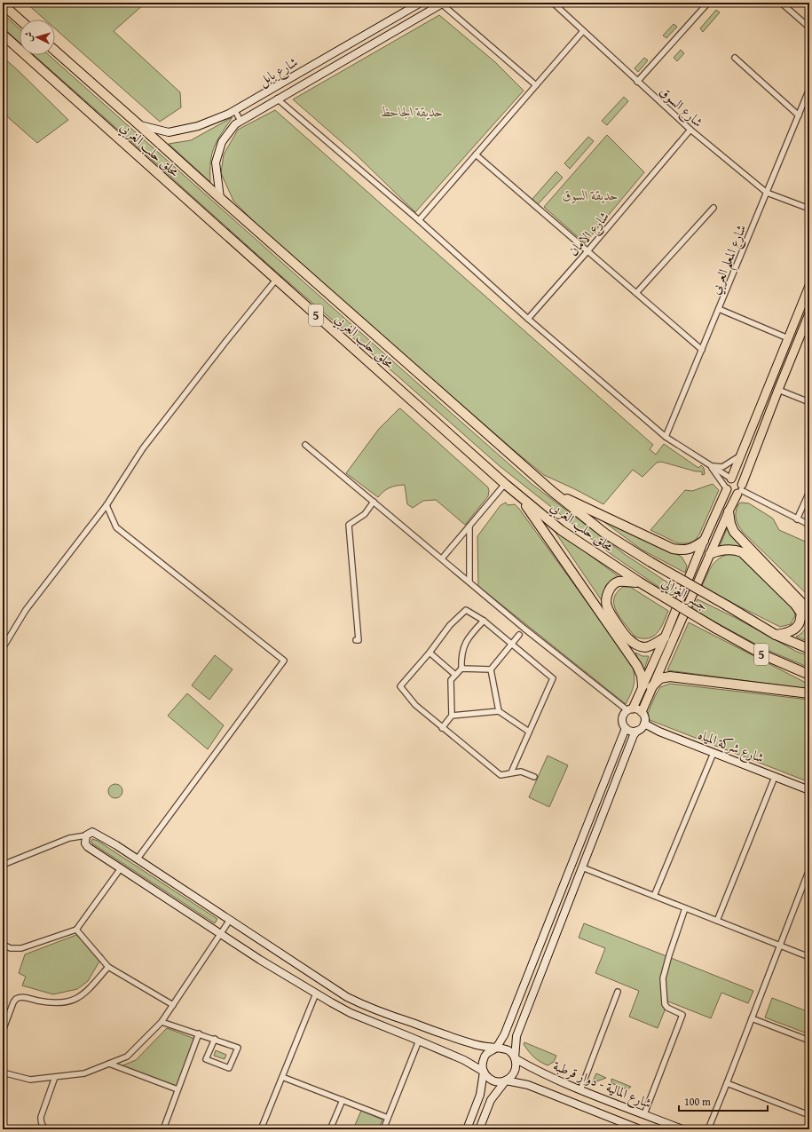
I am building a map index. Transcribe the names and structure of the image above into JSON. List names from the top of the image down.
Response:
{
  "streets": {
    "highway": ["محلق حلب الغربي", "5", "جسر الغزالي"],
    "street": [
      "شارع بابل",
      "شارع السوق",
      "شارع الامان",
      "شارع المعلم العربي",
      "شارع شركة المياه",
      "شارع المالية - دوار قرطبة"
    ]
  },
  "crossings": [
    ["شارع بابل", "محلق حلب الغربي"],
    ["شارع السوق", "شارع الامان"],
    ["شارع السوق", "شارع المعلم العربي"],
    ["محلق حلب الغربي", "جسر الغزالي"],
    ["5", "جسر الغزالي"]
  ],
  "parks": ["حديقة الجاحظ", "حديقة السوق"],
  "scale_bar": "100 m",
  "north": "left"
}
